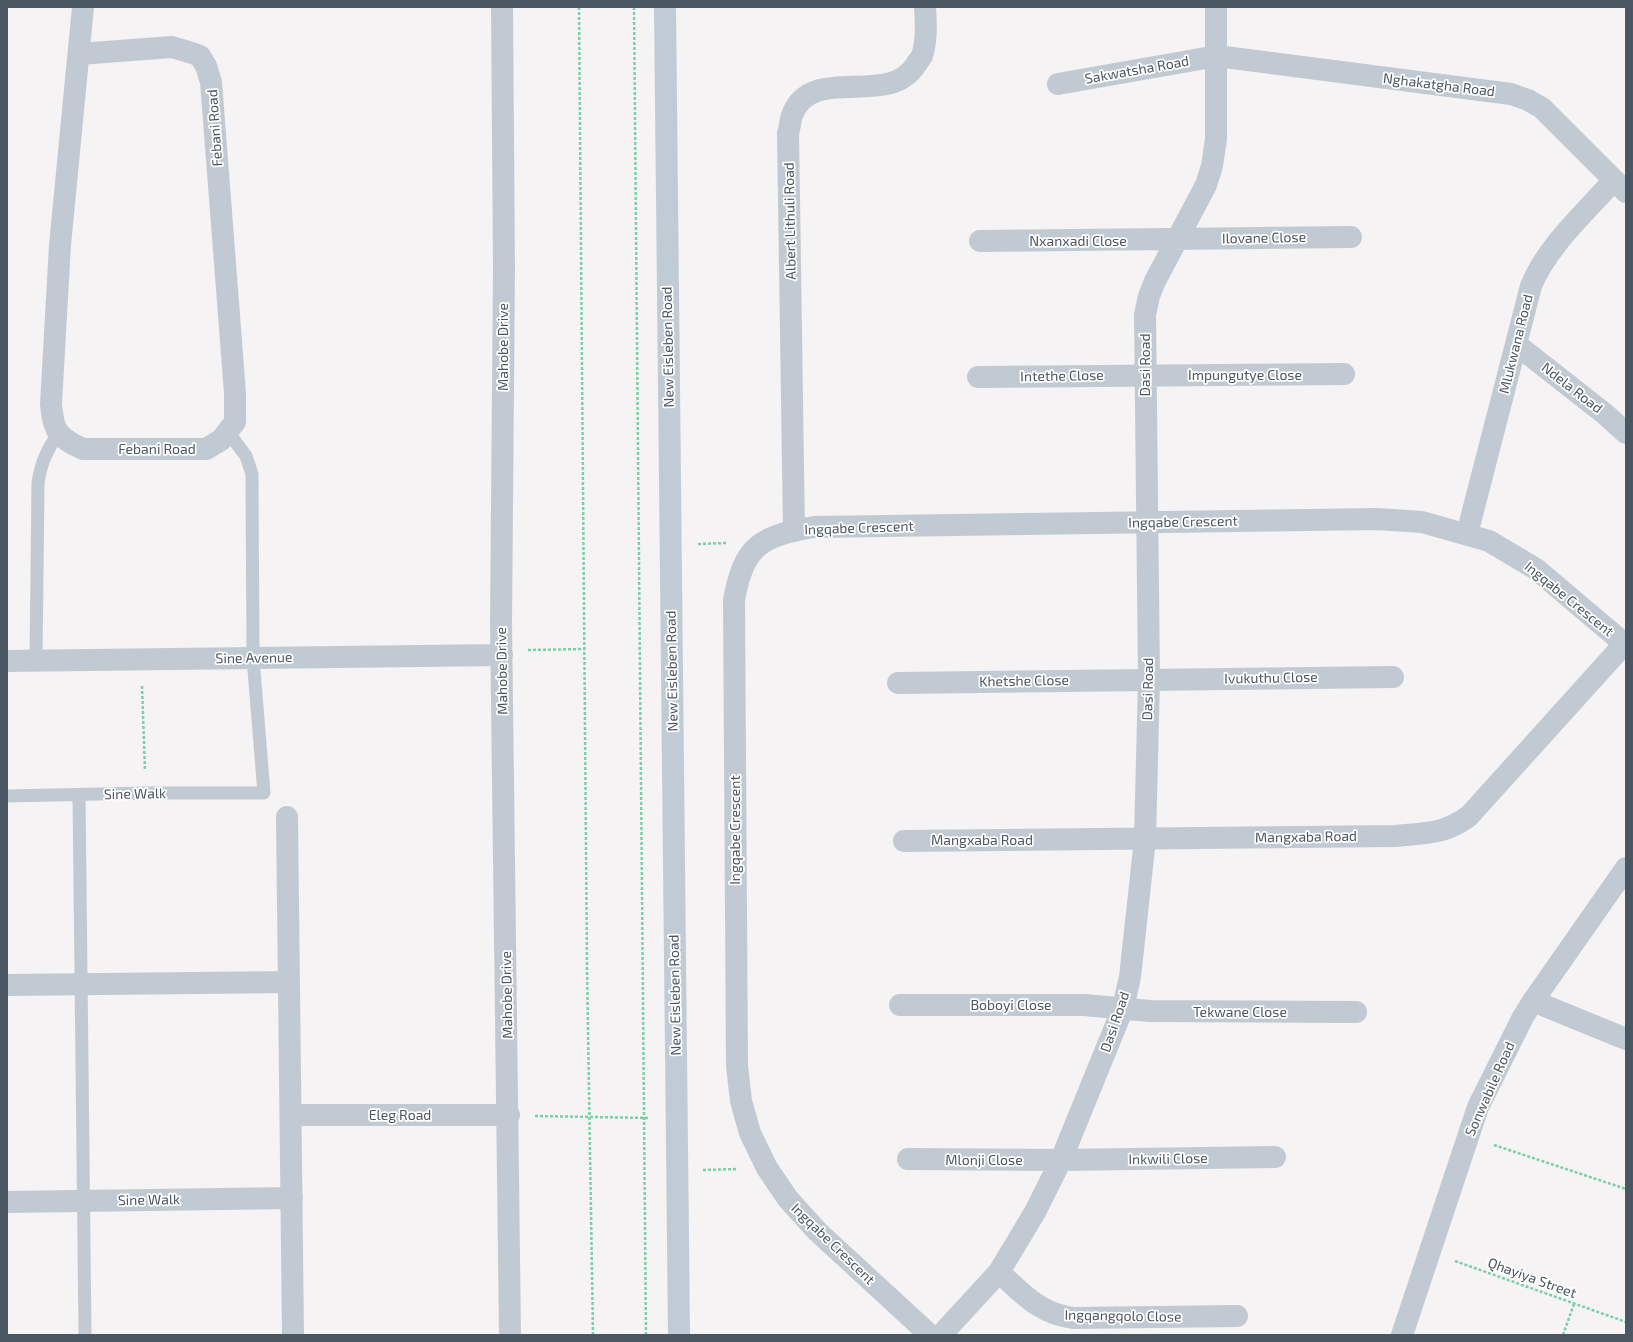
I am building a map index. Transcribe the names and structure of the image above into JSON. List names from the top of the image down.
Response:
{
  "streets": {
    "main road": ["New Eisleben Road"],
    "street": [
      "Sakwatsha Road",
      "Nghakatgha Road",
      "Febani Road",
      "Albert Lithuli Road",
      "Ilovane Close",
      "Nxanxadi Close",
      "Mlukwana Road",
      "Mahobe Drive",
      "Dasi Road",
      "Impungutye Close",
      "Intethe Close",
      "Ndela Road",
      "Ingqabe Crescent",
      "Sine Avenue",
      "Ivukuthu Close",
      "Khetshe Close",
      "Sine Walk",
      "Mangxaba Road",
      "Boboyi Close",
      "Tekwane Close",
      "Sonwabile Road",
      "Eleg Road",
      "Inkwili Close",
      "Mlonji Close",
      "Ingqangqolo Close"
    ],
    "path": ["Qhayiya Street"]
  },
  "crossings": [
    ["Sakwatsha Road", "Nghakatgha Road"],
    ["Sakwatsha Road", "Dasi Road"],
    ["Nghakatgha Road", "Mlukwana Road"],
    ["Nghakatgha Road", "Dasi Road"],
    ["Albert Lithuli Road", "Ingqabe Crescent"],
    ["Ilovane Close", "Nxanxadi Close"],
    ["Ilovane Close", "Dasi Road"],
    ["Nxanxadi Close", "Dasi Road"],
    ["Mlukwana Road", "Ndela Road"],
    ["Mlukwana Road", "Ingqabe Crescent"],
    ["Mahobe Drive", "Sine Avenue"],
    ["Mahobe Drive", "Eleg Road"],
    ["Dasi Road", "Impungutye Close"],
    ["Dasi Road", "Intethe Close"],
    ["Dasi Road", "Ingqabe Crescent"],
    ["Dasi Road", "Ivukuthu Close"],
    ["Dasi Road", "Khetshe Close"],
    ["Dasi Road", "Mangxaba Road"],
    ["Dasi Road", "Boboyi Close"],
    ["Dasi Road", "Tekwane Close"],
    ["Dasi Road", "Inkwili Close"],
    ["Dasi Road", "Mlonji Close"],
    ["Dasi Road", "Ingqangqolo Close"],
    ["Impungutye Close", "Intethe Close"],
    ["Ingqabe Crescent", "Mangxaba Road"],
    ["Sine Avenue", "Sine Walk"],
    ["Ivukuthu Close", "Khetshe Close"],
    ["Boboyi Close", "Tekwane Close"],
    ["Sonwabile Road", "Qhayiya Street"],
    ["Inkwili Close", "Mlonji Close"]
  ]
}
